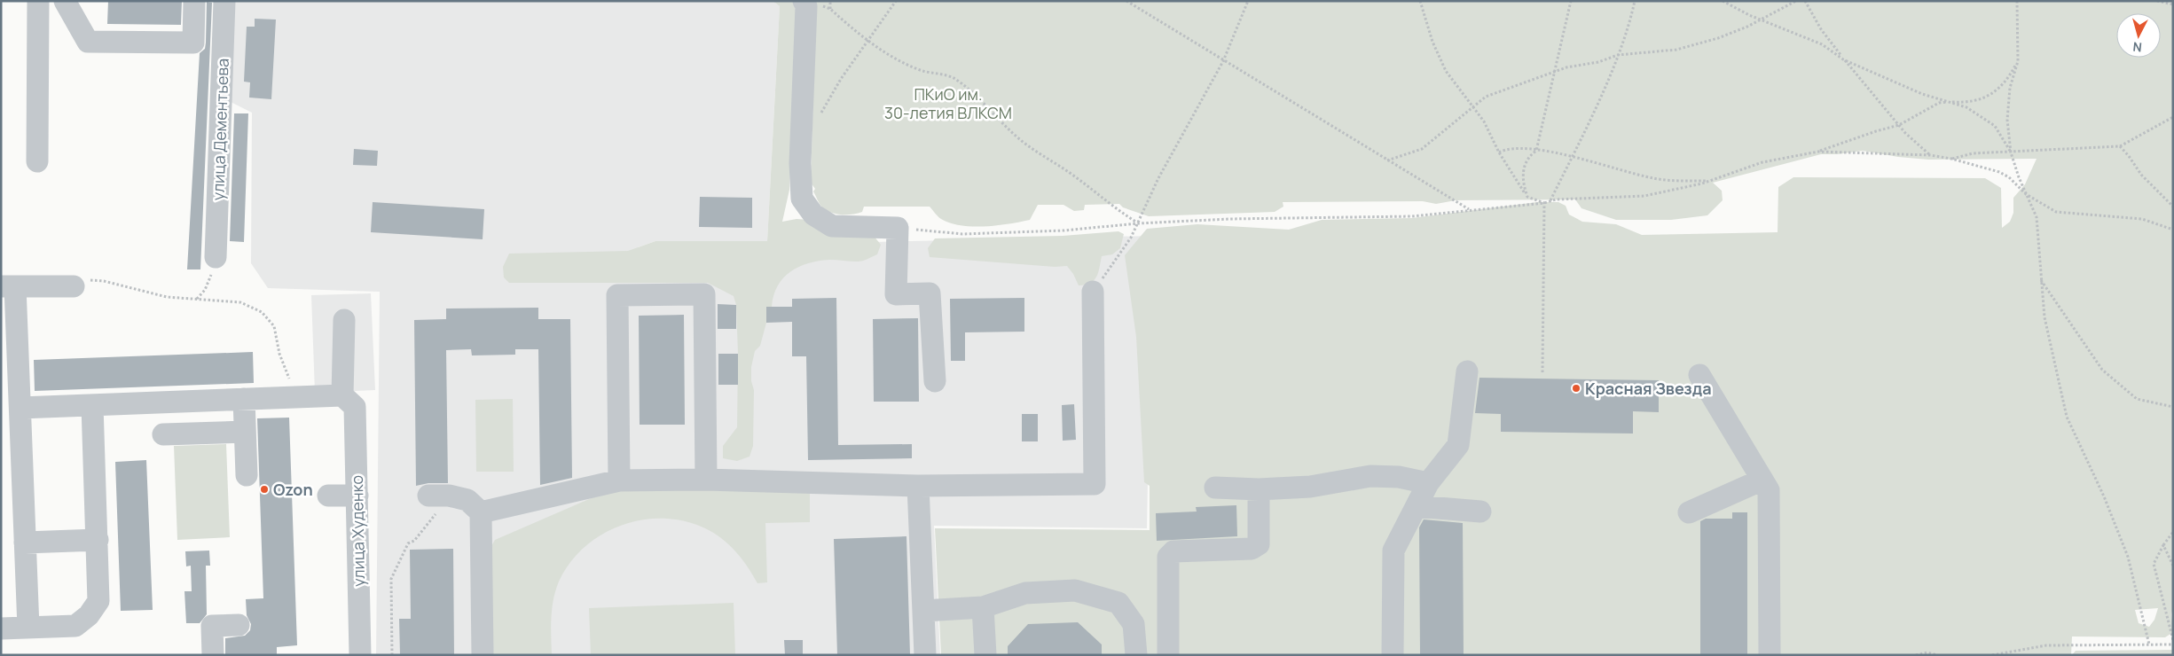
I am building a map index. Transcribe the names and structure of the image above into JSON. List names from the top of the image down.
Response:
{
  "streets": {
    "street": ["улица Дементьева", "улица Худенко"]
  },
  "parks": ["ПКиО им. 30-летия ВЛКСМ"],
  "places": ["Красная Звезда", "Ozon"],
  "north": "bottom"
}
